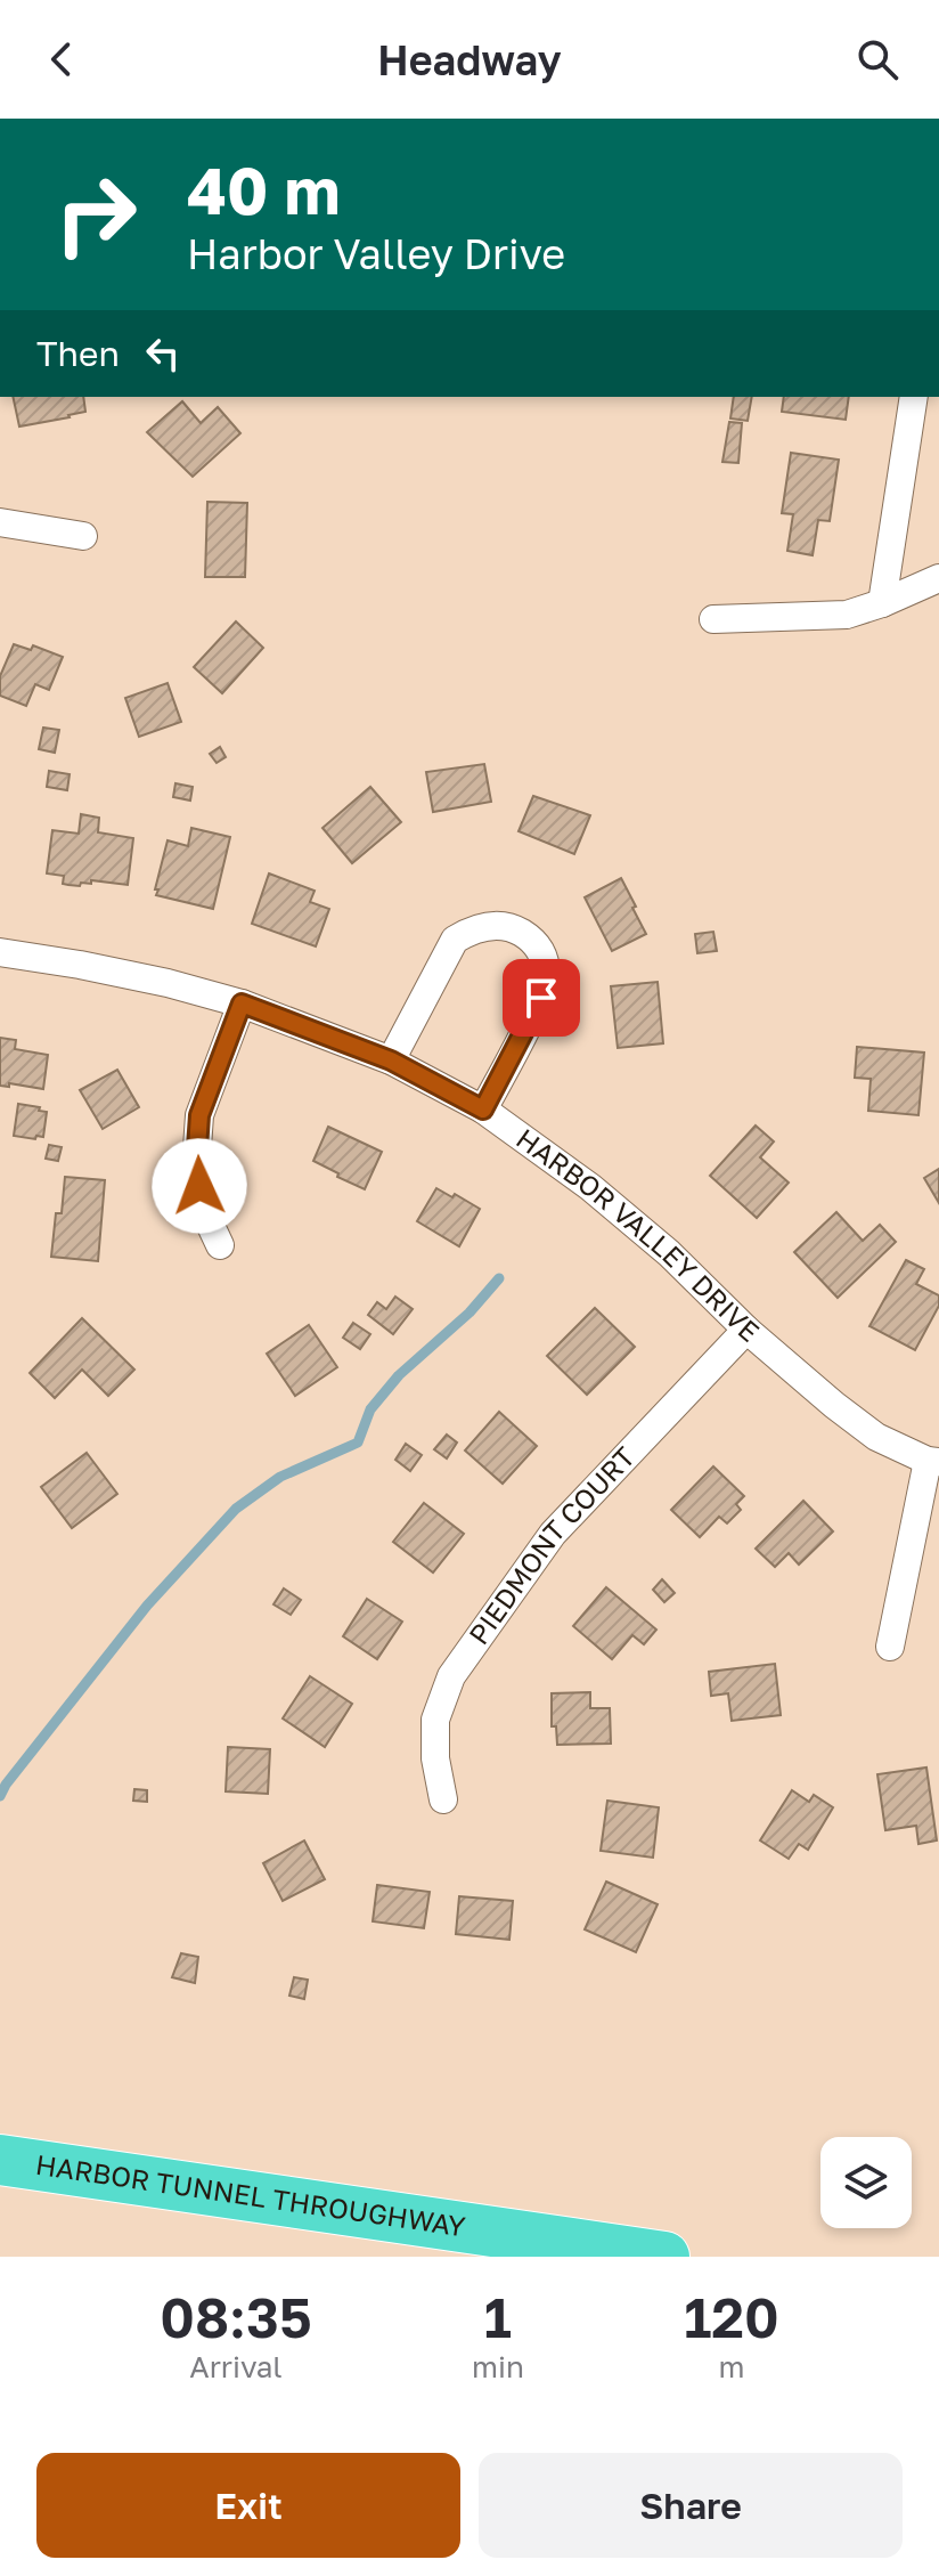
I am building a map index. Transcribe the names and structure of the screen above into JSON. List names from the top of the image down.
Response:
{
  "streets": {
    "highway": ["HARBOR TUNNEL THROUGHWAY"],
    "street": ["HARBOR VALLEY DRIVE", "PIEDMONT COURT"]
  },
  "crossings": [
    ["HARBOR VALLEY DRIVE", "PIEDMONT COURT"]
  ],
  "page": {
    "header": "Headway",
    "turn": ["40 m", "Harbor Valley Drive"],
    "then": "Then",
    "eta": [
      "08:35",
      "Arrival",
      "1",
      "min",
      "120",
      "m"
    ],
    "buttons": ["Exit", "Share"]
  }
}
